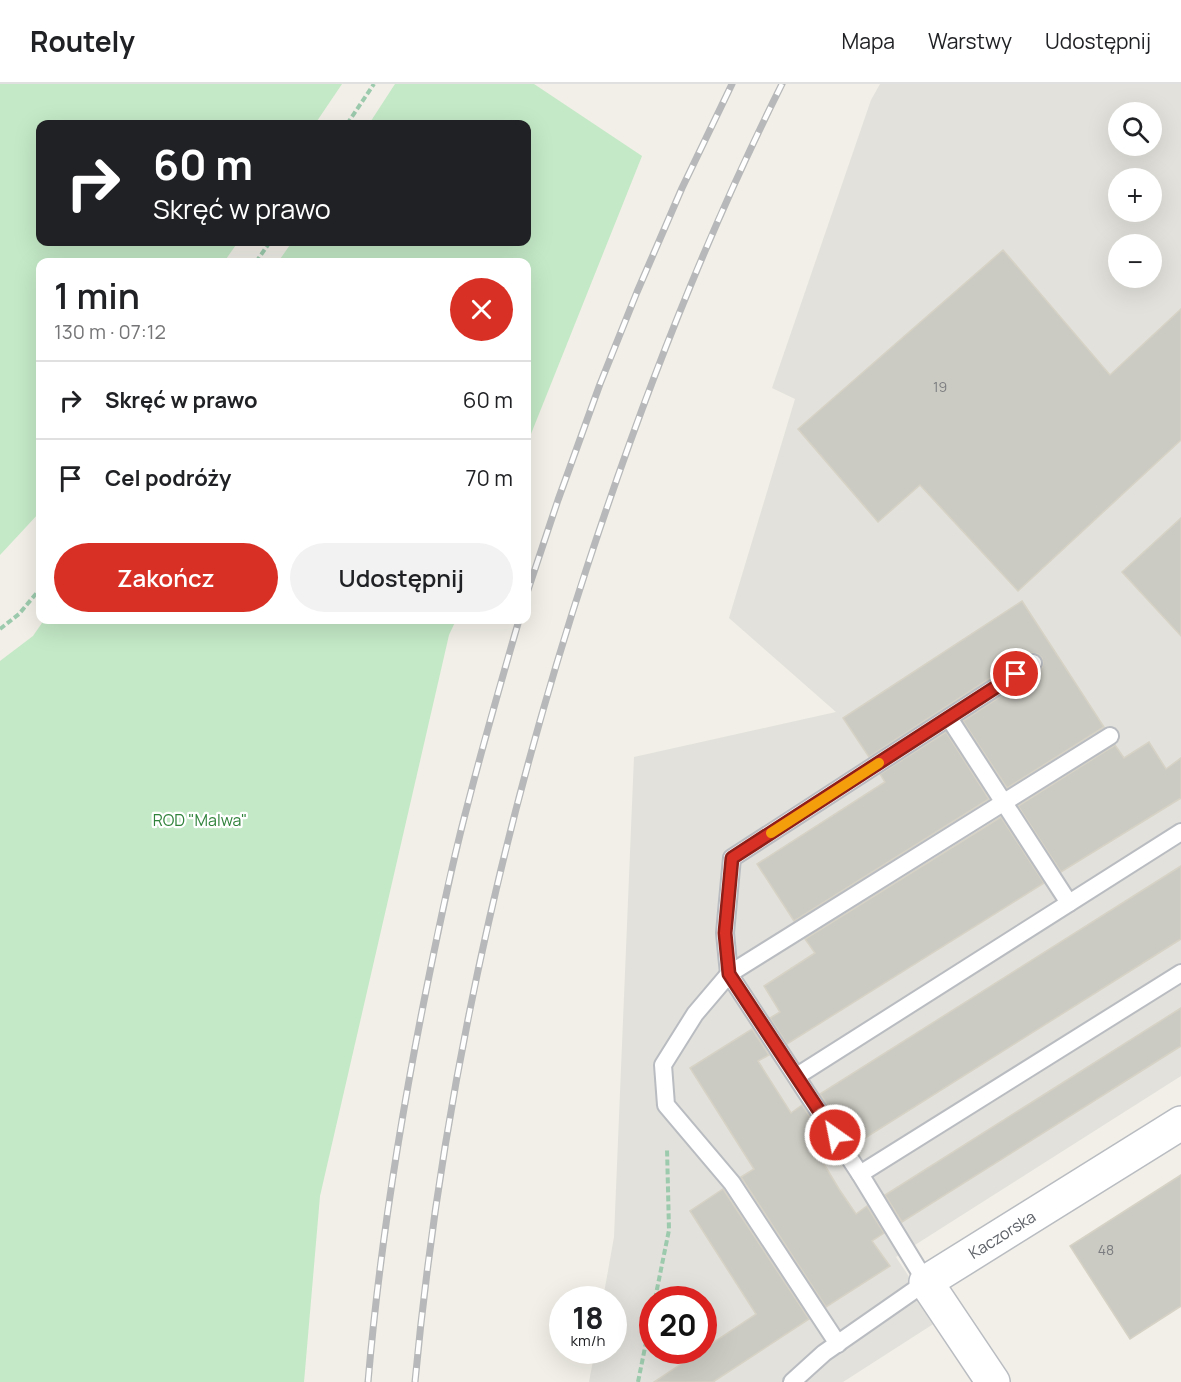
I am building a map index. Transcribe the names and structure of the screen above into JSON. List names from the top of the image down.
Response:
{
  "streets": {
    "street": ["Kaczorska"]
  },
  "parks": ["ROD \"Malwa\""],
  "house_numbers": ["19", "48"],
  "page": {
    "header": "Routely",
    "nav": ["Mapa", "Warstwy", "Udostępnij"],
    "map_buttons": ["+", "−"],
    "turn": ["60 m", "Skręć w prawo"],
    "heading": ["1 min", "130 m · 07:12"],
    "list": [
      {
        "name": "Skręć w prawo",
        "value": "60 m"
      },
      {
        "name": "Cel podróży",
        "value": "70 m"
      }
    ],
    "buttons": ["Zakończ", "Udostępnij"],
    "speed": "18 km/h",
    "limit": "20"
  }
}
